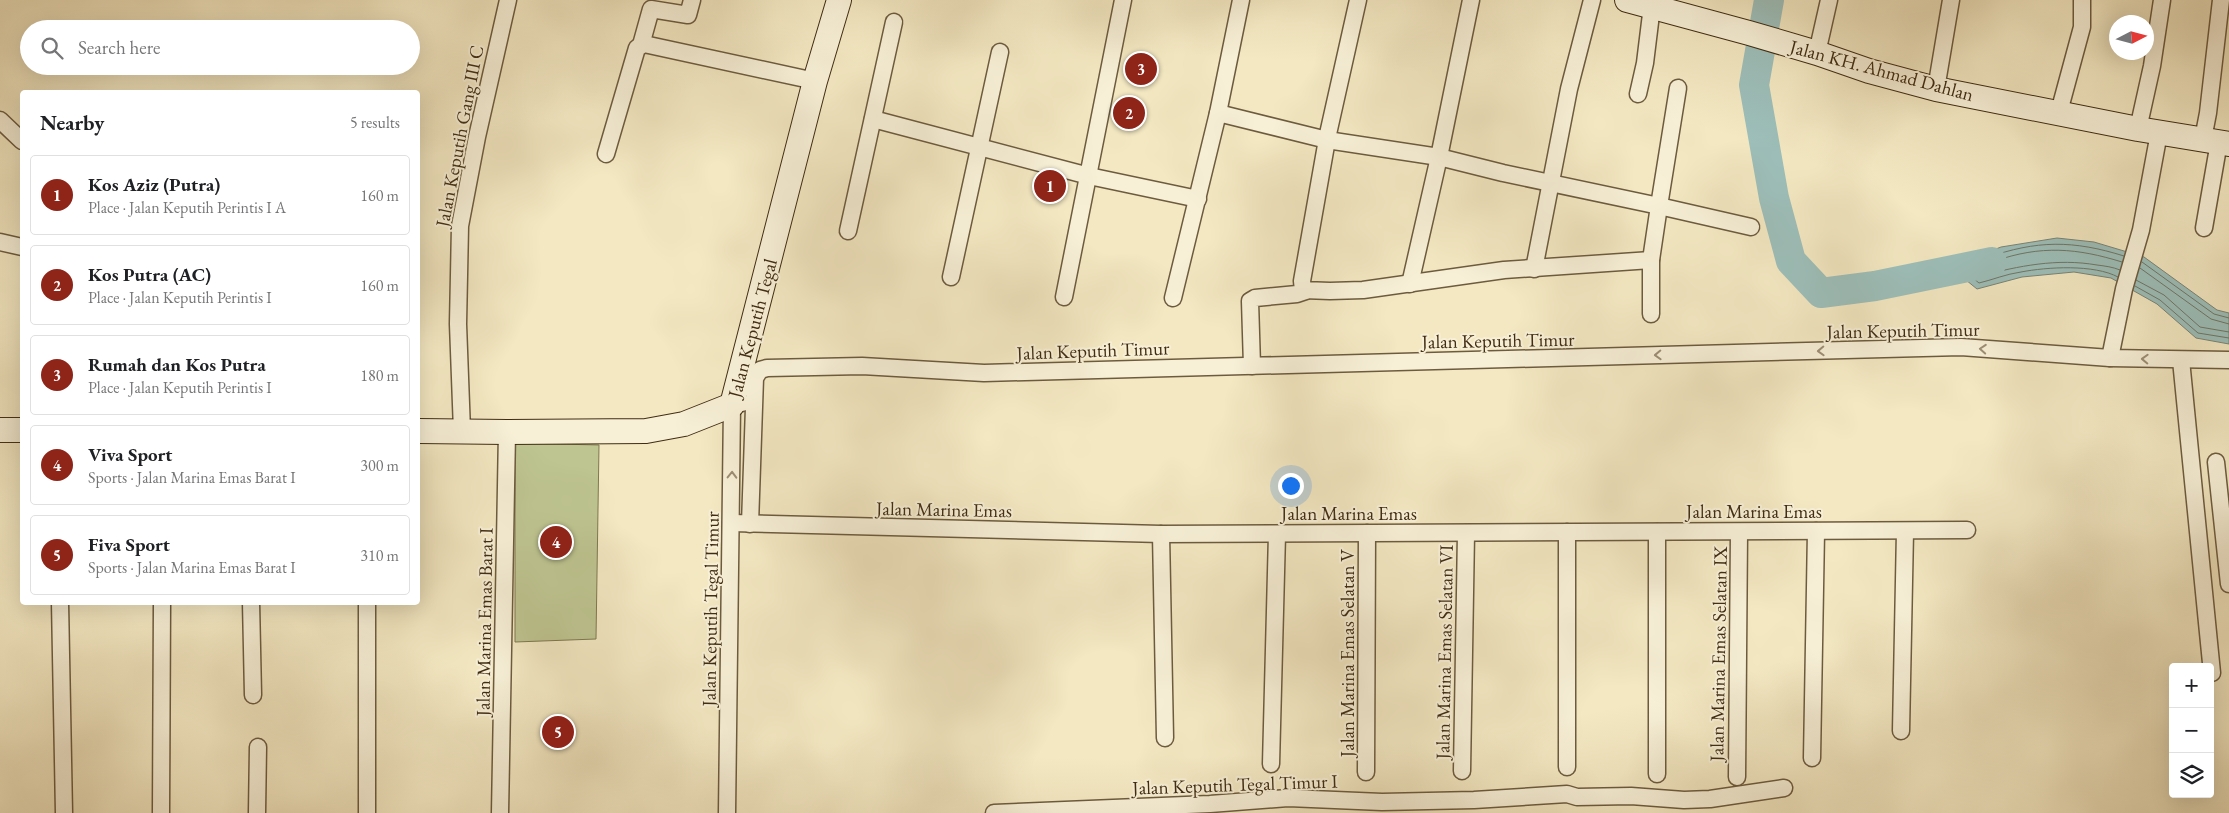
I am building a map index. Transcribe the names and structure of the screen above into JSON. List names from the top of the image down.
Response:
{
  "streets": {
    "main road": ["Jalan KH. Ahmad Dahlan", "Jalan Keputih Tegal"],
    "street": [
      "Jalan Keputih Gang III C",
      "Jalan Keputih Timur",
      "Jalan Marina Emas",
      "Jalan Keputih Tegal Timur",
      "Jalan Marina Emas Barat I",
      "Jalan Marina Emas Selatan VI",
      "Jalan Marina Emas Selatan V",
      "Jalan Marina Emas Selatan IX",
      "Jalan Keputih Tegal Timur I"
    ]
  },
  "crossings": [
    ["Jalan Keputih Gang III C", "Jalan Keputih Tegal"],
    ["Jalan Keputih Tegal", "Jalan Keputih Timur"],
    ["Jalan Keputih Tegal", "Jalan Keputih Tegal Timur"],
    ["Jalan Keputih Tegal", "Jalan Marina Emas Barat I"],
    ["Jalan Keputih Timur", "Jalan Keputih Tegal Timur"],
    ["Jalan Marina Emas", "Jalan Keputih Tegal Timur"],
    ["Jalan Marina Emas", "Jalan Marina Emas Selatan VI"],
    ["Jalan Marina Emas", "Jalan Marina Emas Selatan V"],
    ["Jalan Marina Emas", "Jalan Marina Emas Selatan IX"]
  ],
  "north": "right",
  "page": {
    "search": "Search here",
    "pins": [
      "3",
      "2",
      "1",
      "4",
      "5"
    ],
    "heading": ["Nearby", "5 results"],
    "list": [
      {
        "mark": "1",
        "name": "Kos Aziz (Putra)",
        "note": "Place · Jalan Keputih Perintis I A",
        "value": "160 m"
      },
      {
        "mark": "2",
        "name": "Kos Putra (AC)",
        "note": "Place · Jalan Keputih Perintis I",
        "value": "160 m"
      },
      {
        "mark": "3",
        "name": "Rumah dan Kos Putra",
        "note": "Place · Jalan Keputih Perintis I",
        "value": "180 m"
      },
      {
        "mark": "4",
        "name": "Viva Sport",
        "note": "Sports · Jalan Marina Emas Barat I",
        "value": "300 m"
      },
      {
        "mark": "5",
        "name": "Fiva Sport",
        "note": "Sports · Jalan Marina Emas Barat I",
        "value": "310 m"
      }
    ],
    "map_buttons": ["+", "−"]
  }
}
